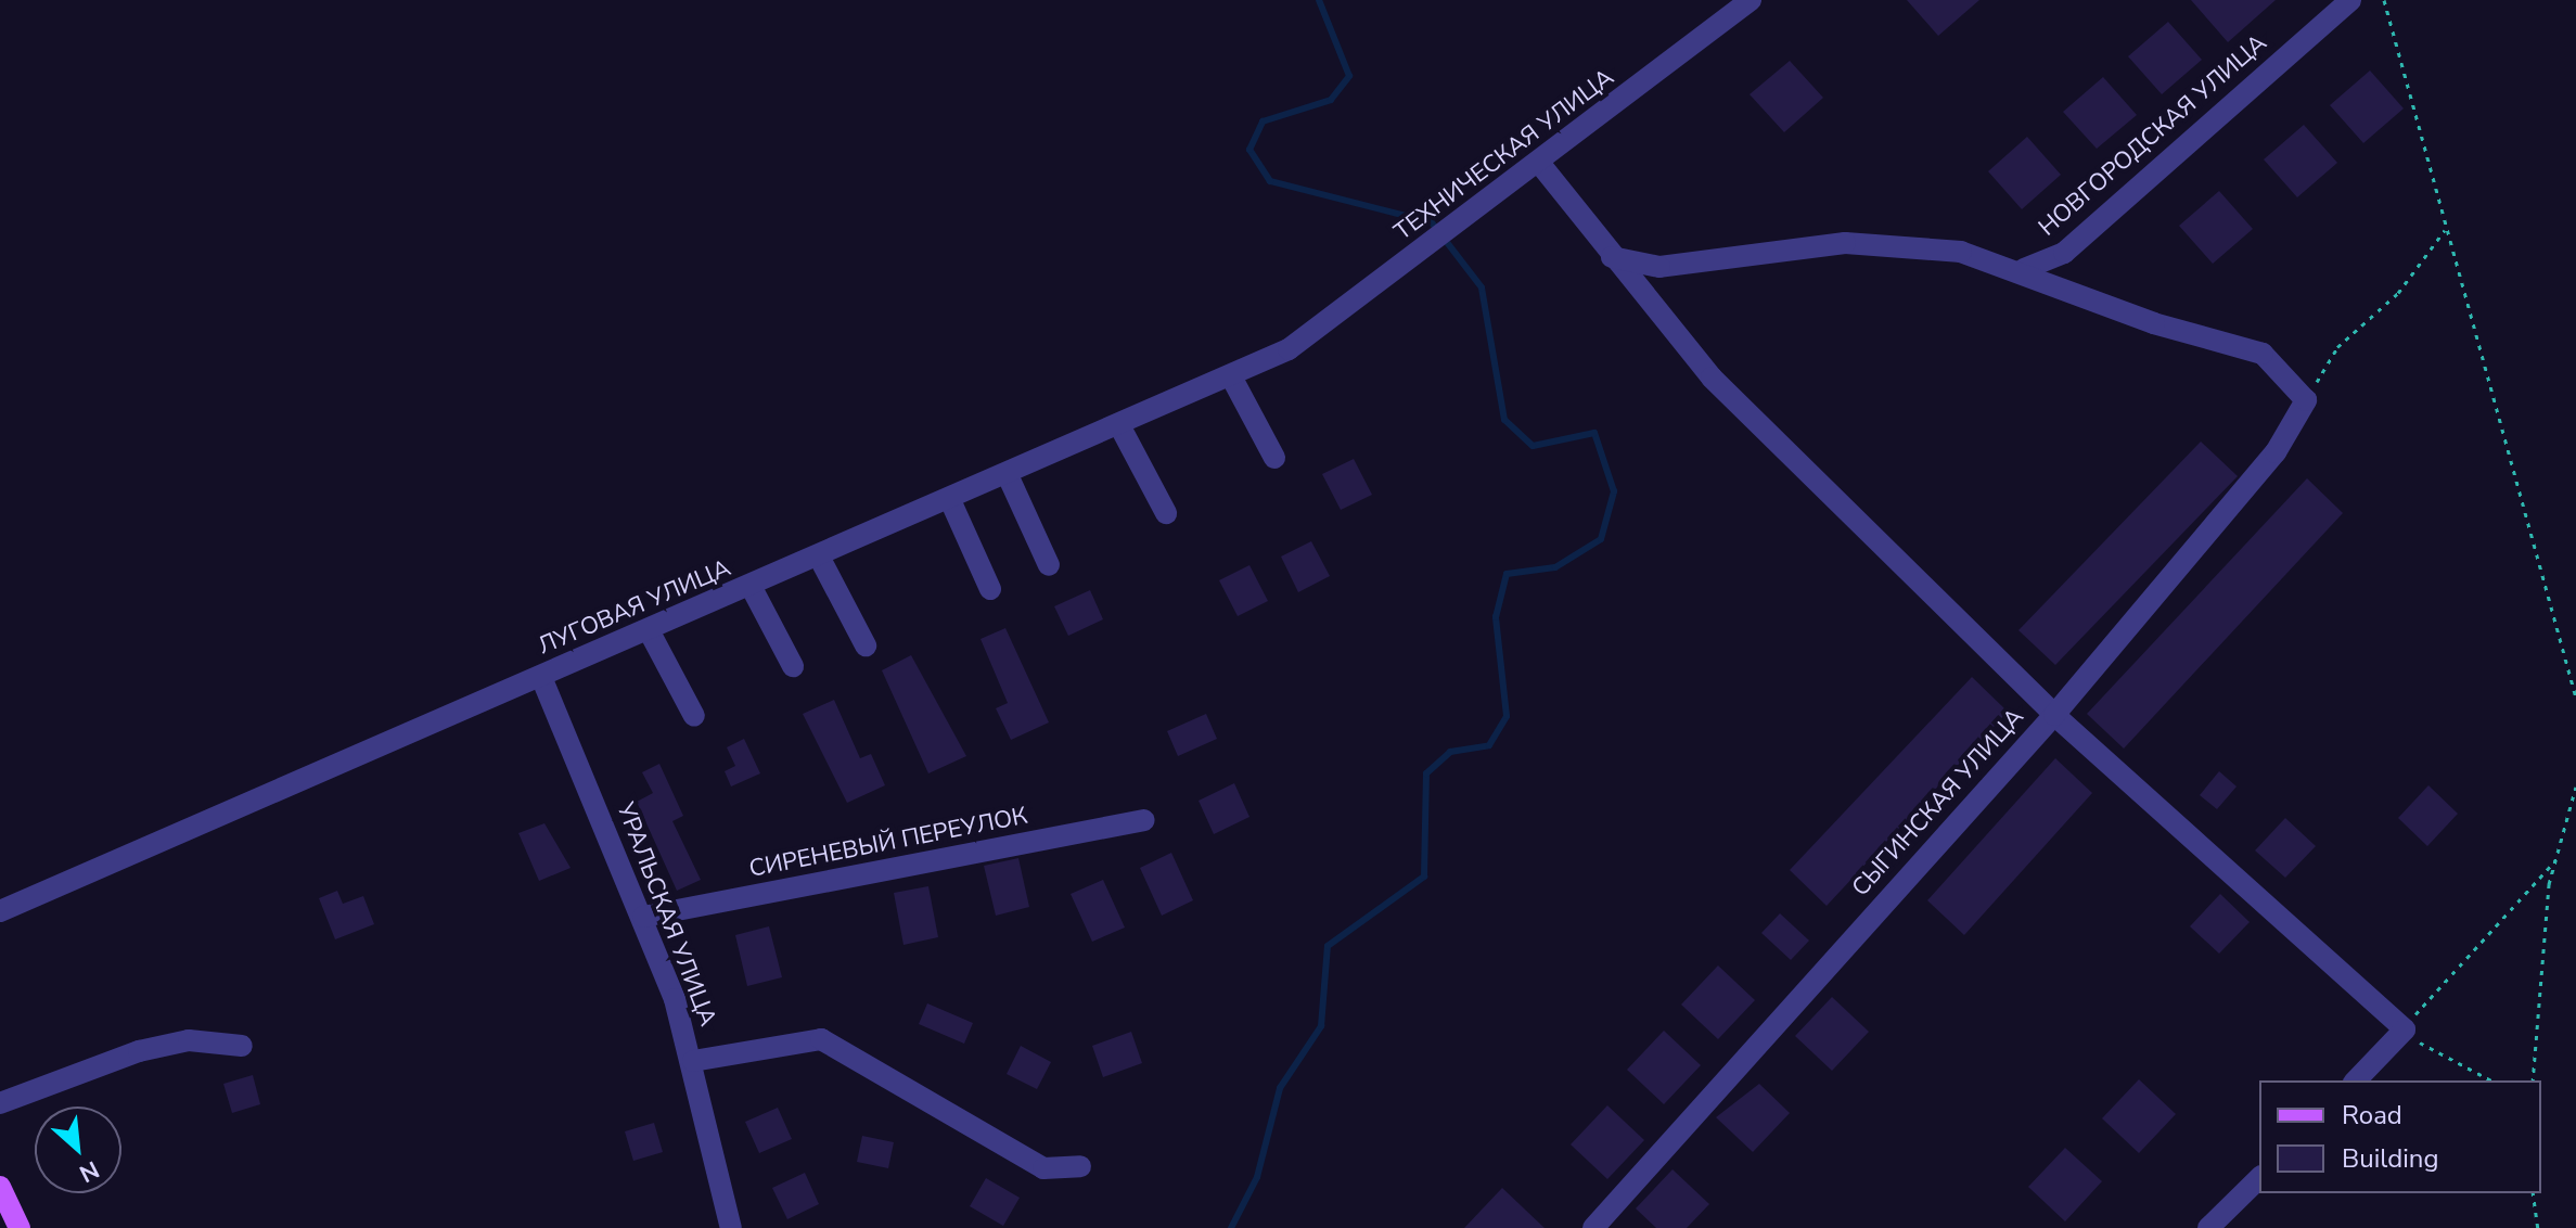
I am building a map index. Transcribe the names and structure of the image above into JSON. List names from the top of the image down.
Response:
{
  "streets": {
    "street": [
      "НОВГОРОДСКАЯ УЛИЦА",
      "ТЕХНИЧЕСКАЯ УЛИЦА",
      "ЛУГОВАЯ УЛИЦА",
      "СЫГИНСКАЯ УЛИЦА",
      "СИРЕНЕВЫЙ ПЕРЕУЛОК",
      "УРАЛЬСКАЯ УЛИЦА"
    ]
  },
  "crossings": [
    ["ТЕХНИЧЕСКАЯ УЛИЦА", "ЛУГОВАЯ УЛИЦА"],
    ["ЛУГОВАЯ УЛИЦА", "УРАЛЬСКАЯ УЛИЦА"],
    ["СИРЕНЕВЫЙ ПЕРЕУЛОК", "УРАЛЬСКАЯ УЛИЦА"]
  ],
  "legend": ["Road", "Building"],
  "north": "bottom right"
}
